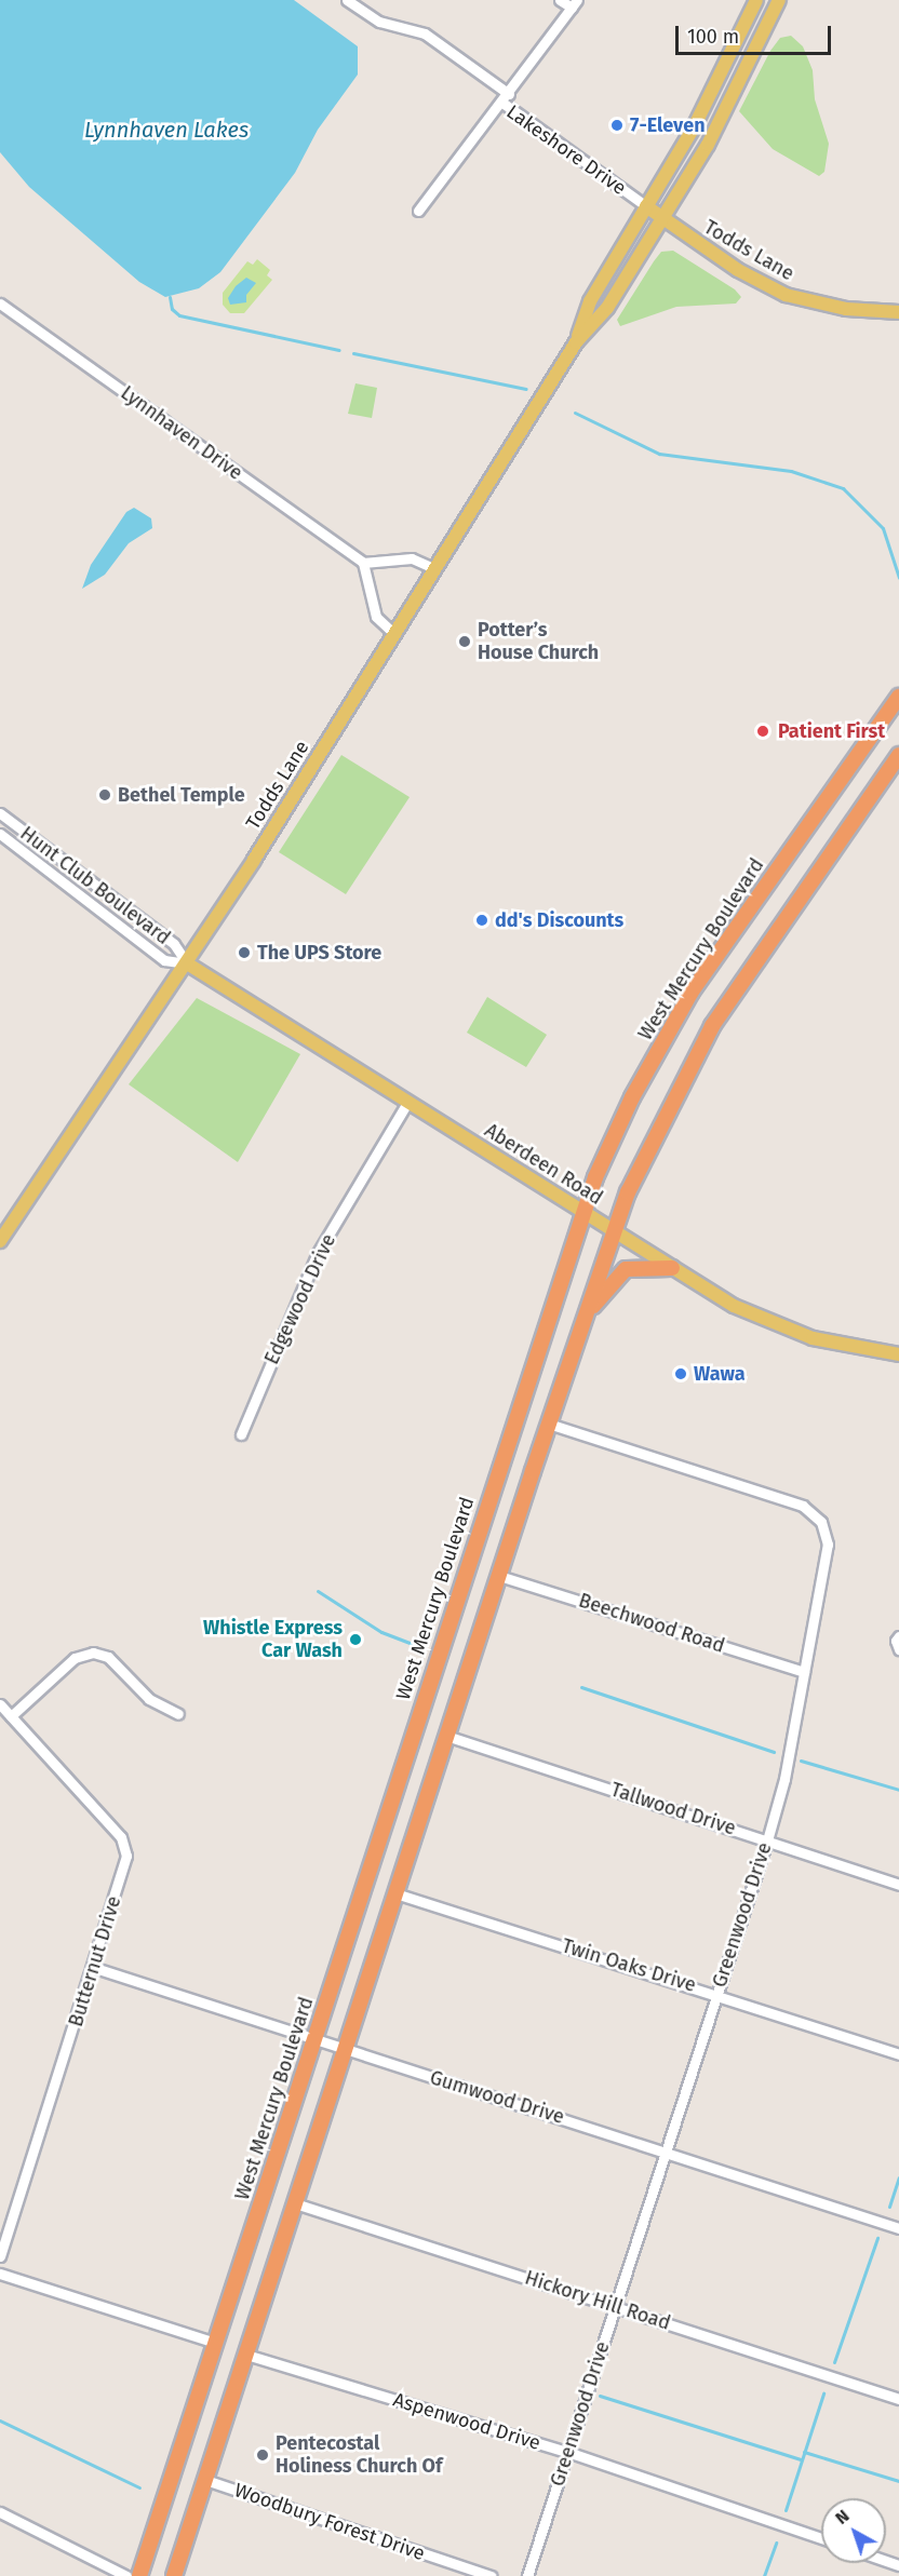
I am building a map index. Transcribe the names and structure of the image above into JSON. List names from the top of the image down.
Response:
{
  "streets": {
    "highway": ["West Mercury Boulevard"],
    "main road": ["Todds Lane", "Aberdeen Road"],
    "street": [
      "Lakeshore Drive",
      "Lynnhaven Drive",
      "Hunt Club Boulevard",
      "Edgewood Drive",
      "Beechwood Road",
      "Tallwood Drive",
      "Greenwood Drive",
      "Butternut Drive",
      "Twin Oaks Drive",
      "Gumwood Drive",
      "Hickory Hill Road",
      "Aspenwood Drive",
      "Woodbury Forest Drive"
    ]
  },
  "crossings": [
    ["Lakeshore Drive", "Todds Lane"],
    ["Todds Lane", "Hunt Club Boulevard"],
    ["Todds Lane", "Aberdeen Road"],
    ["Hunt Club Boulevard", "Aberdeen Road"],
    ["West Mercury Boulevard", "Aberdeen Road"],
    ["West Mercury Boulevard", "Gumwood Drive"],
    ["Aberdeen Road", "Edgewood Drive"],
    ["Beechwood Road", "Greenwood Drive"],
    ["Tallwood Drive", "Greenwood Drive"],
    ["Greenwood Drive", "Twin Oaks Drive"],
    ["Greenwood Drive", "Gumwood Drive"],
    ["Greenwood Drive", "Hickory Hill Road"],
    ["Greenwood Drive", "Aspenwood Drive"],
    ["Butternut Drive", "Gumwood Drive"]
  ],
  "water": ["Lynnhaven Lakes"],
  "places": [
    "7-Eleven",
    "Potter’s House Church",
    "Patient First",
    "Bethel Temple",
    "dd's Discounts",
    "The UPS Store",
    "Wawa",
    "Whistle Express Car Wash",
    "Pentecostal Holiness Church Of"
  ],
  "scale_bar": "100 m",
  "north": "top left"
}
